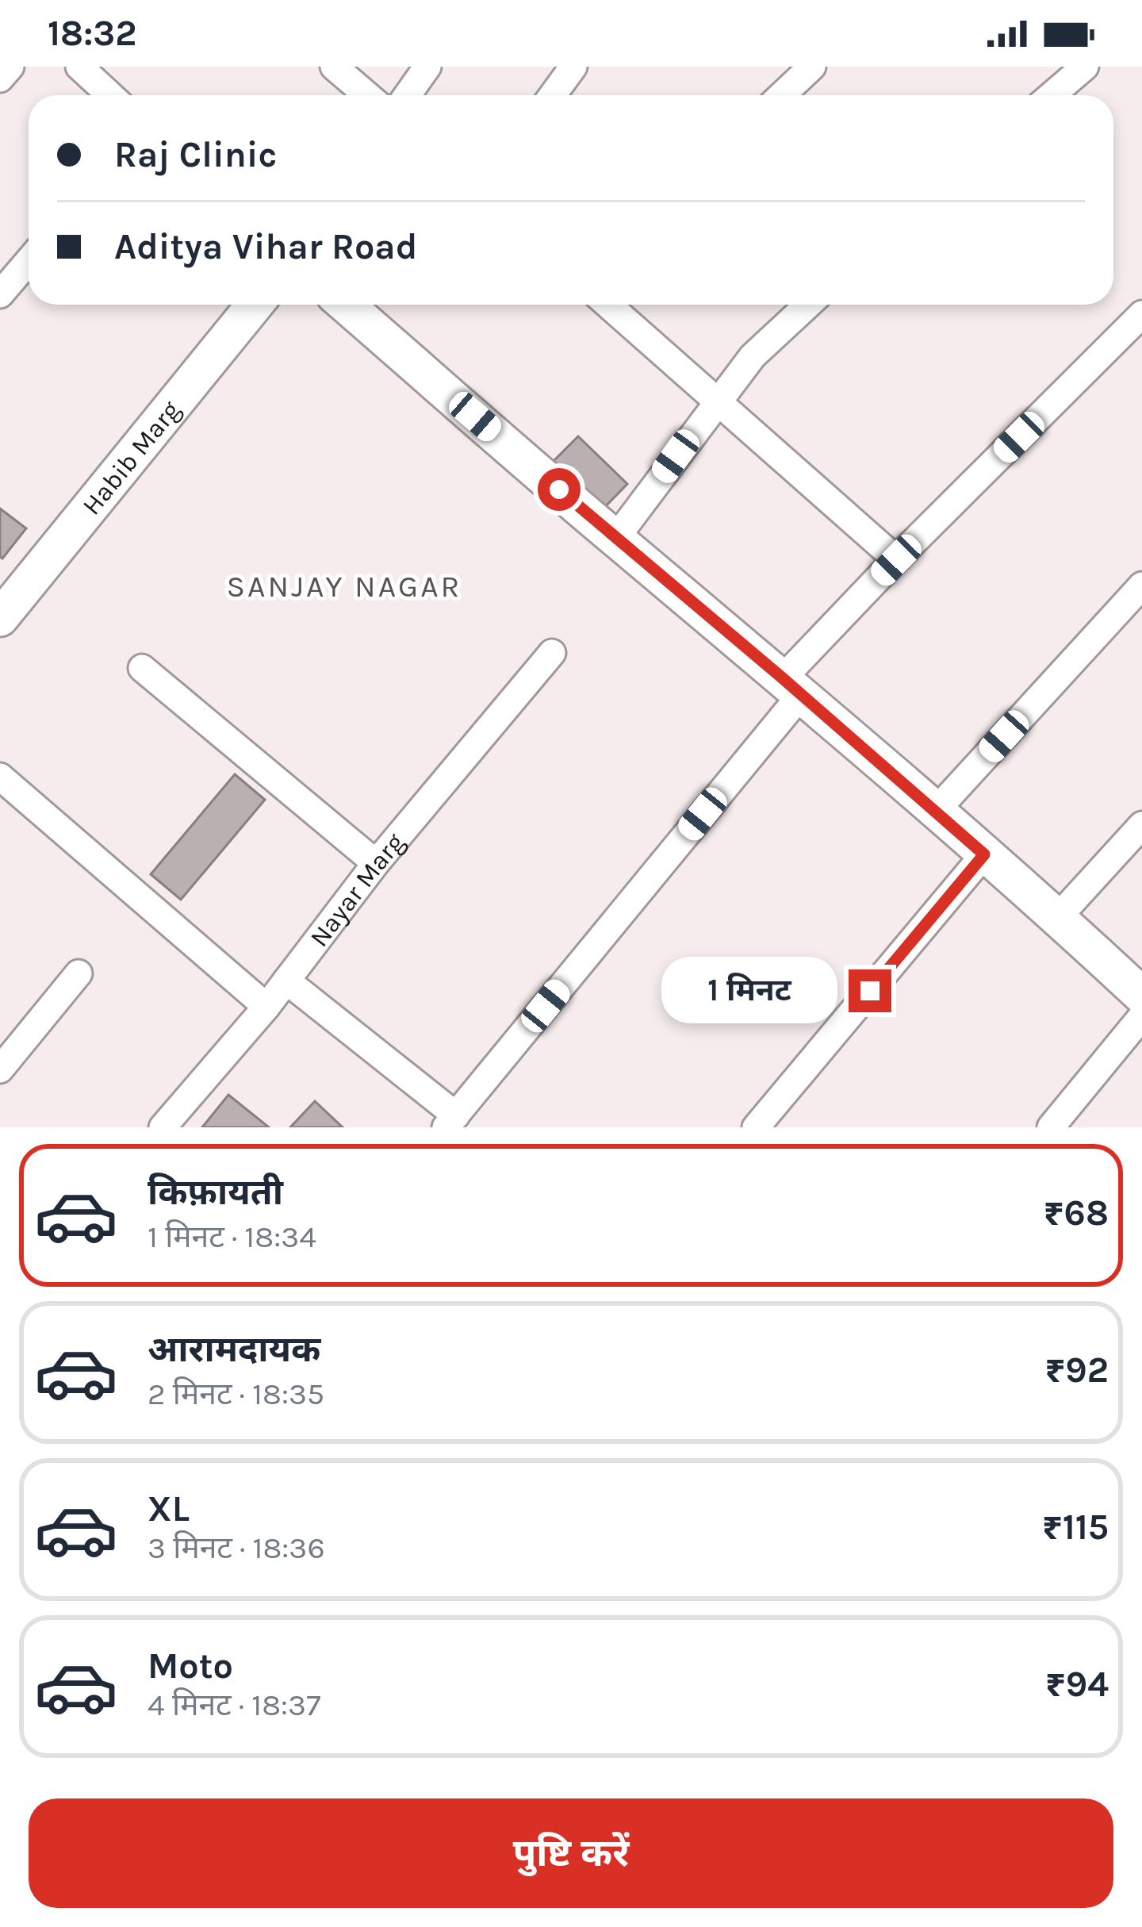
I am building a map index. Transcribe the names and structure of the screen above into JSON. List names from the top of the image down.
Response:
{
  "streets": {
    "street": ["Habib Marg", "Nayar Marg"]
  },
  "districts": ["SANJAY NAGAR"],
  "page": {
    "status": "18:32",
    "banner": ["Raj Clinic", "Aditya Vihar Road"],
    "bubble": "1 मिनट",
    "list": [
      {
        "name": "किफ़ायती",
        "note": "1 मिनट · 18:34",
        "value": "₹68"
      },
      {
        "name": "आरामदायक",
        "note": "2 मिनट · 18:35",
        "value": "₹92"
      },
      {
        "name": "XL",
        "note": "3 मिनट · 18:36",
        "value": "₹115"
      },
      {
        "name": "Moto",
        "note": "4 मिनट · 18:37",
        "value": "₹94"
      }
    ],
    "buttons": "पुष्टि करें"
  }
}
